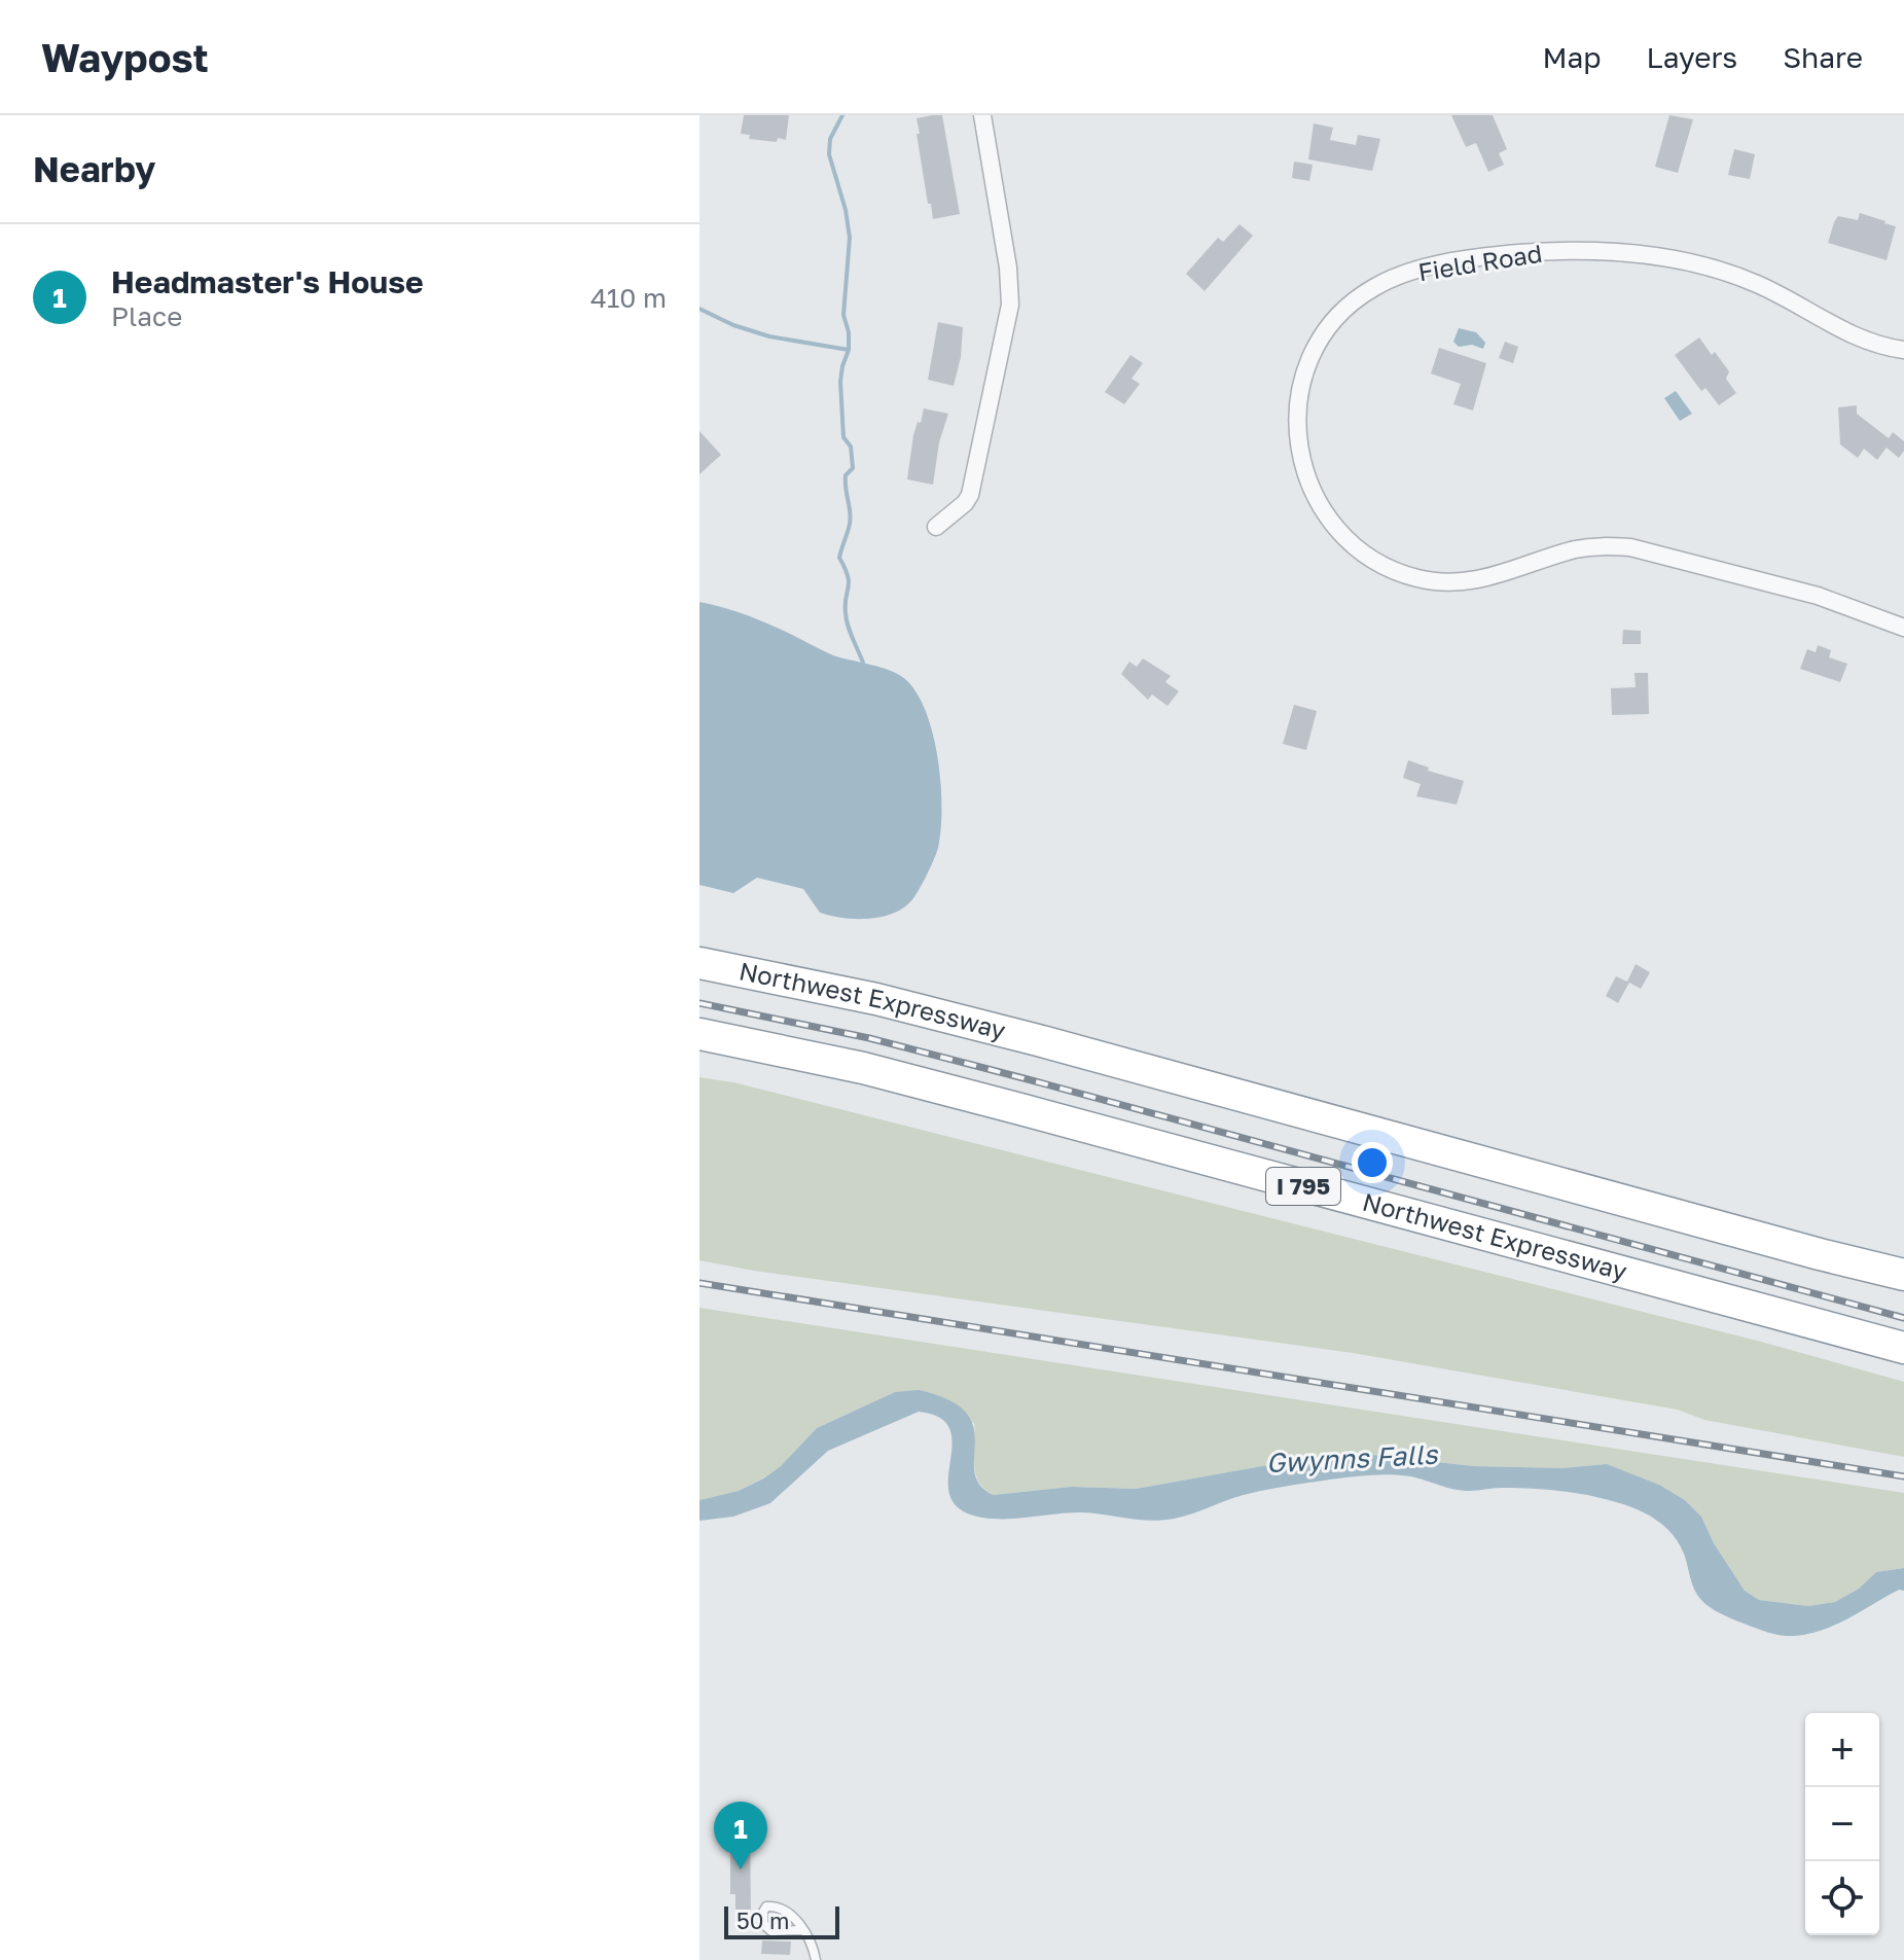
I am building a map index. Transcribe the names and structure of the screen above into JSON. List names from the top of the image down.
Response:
{
  "streets": {
    "highway": ["Northwest Expressway", "I 795"],
    "street": ["Field Road"]
  },
  "water": ["Gwynns Falls"],
  "scale_bar": "50 m",
  "page": {
    "header": "Waypost",
    "nav": ["Map", "Layers", "Share"],
    "heading": "Nearby",
    "list": [
      {
        "mark": "1",
        "name": "Headmaster's House",
        "note": "Place",
        "value": "410 m"
      }
    ],
    "map_buttons": ["+", "−"],
    "pins": "1",
    "scale": "50 m"
  }
}
